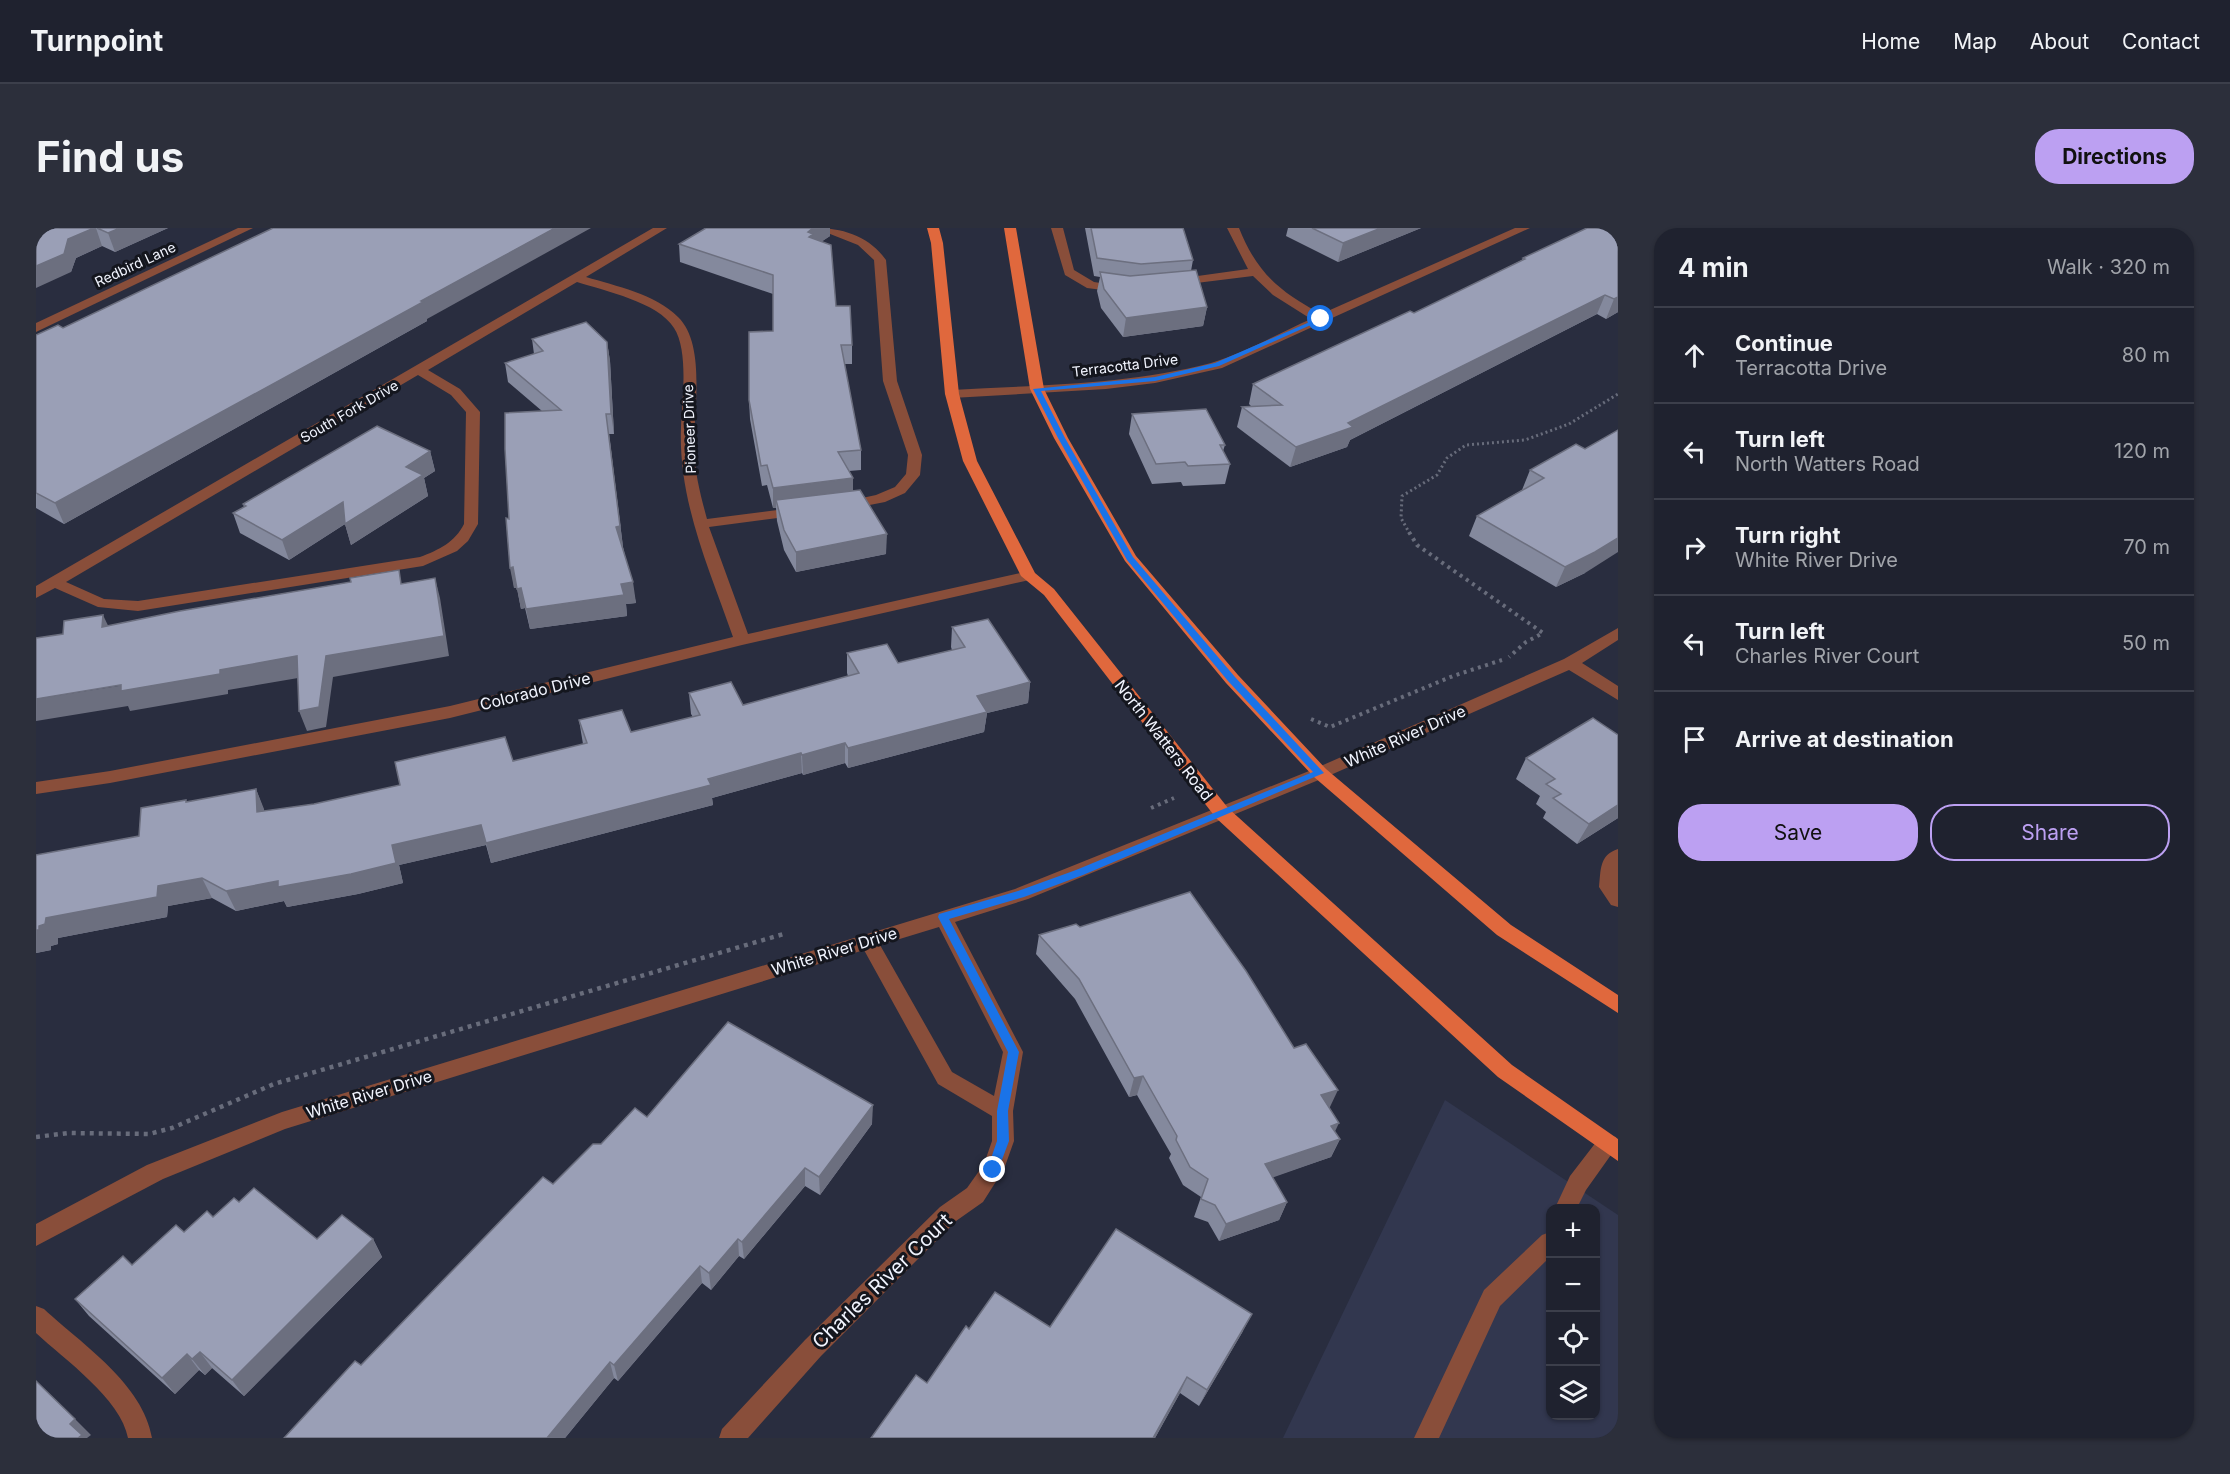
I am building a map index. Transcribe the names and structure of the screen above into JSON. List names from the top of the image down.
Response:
{
  "streets": {
    "main road": ["North Watters Road"],
    "street": [
      "Redbird Lane",
      "Terracotta Drive",
      "South Fork Drive",
      "Pioneer Drive",
      "Colorado Drive",
      "White River Drive",
      "Charles River Court"
    ]
  },
  "crossings": [
    ["Terracotta Drive", "North Watters Road"],
    ["South Fork Drive", "Pioneer Drive"],
    ["Pioneer Drive", "Colorado Drive"],
    ["Colorado Drive", "North Watters Road"],
    ["White River Drive", "North Watters Road"],
    ["White River Drive", "Charles River Court"]
  ],
  "page": {
    "header": "Turnpoint",
    "nav": [
      "Home",
      "Map",
      "About",
      "Contact"
    ],
    "buttons": [
      "Directions",
      ["Save", "Share"]
    ],
    "title": "Find us",
    "heading": ["4 min", "Walk · 320 m"],
    "list": [
      ["Continue", "Terracotta Drive", "80 m"],
      ["Turn left", "North Watters Road", "120 m"],
      ["Turn right", "White River Drive", "70 m"],
      ["Turn left", "Charles River Court", "50 m"],
      "Arrive at destination"
    ],
    "map_buttons": ["+", "−"]
  }
}
